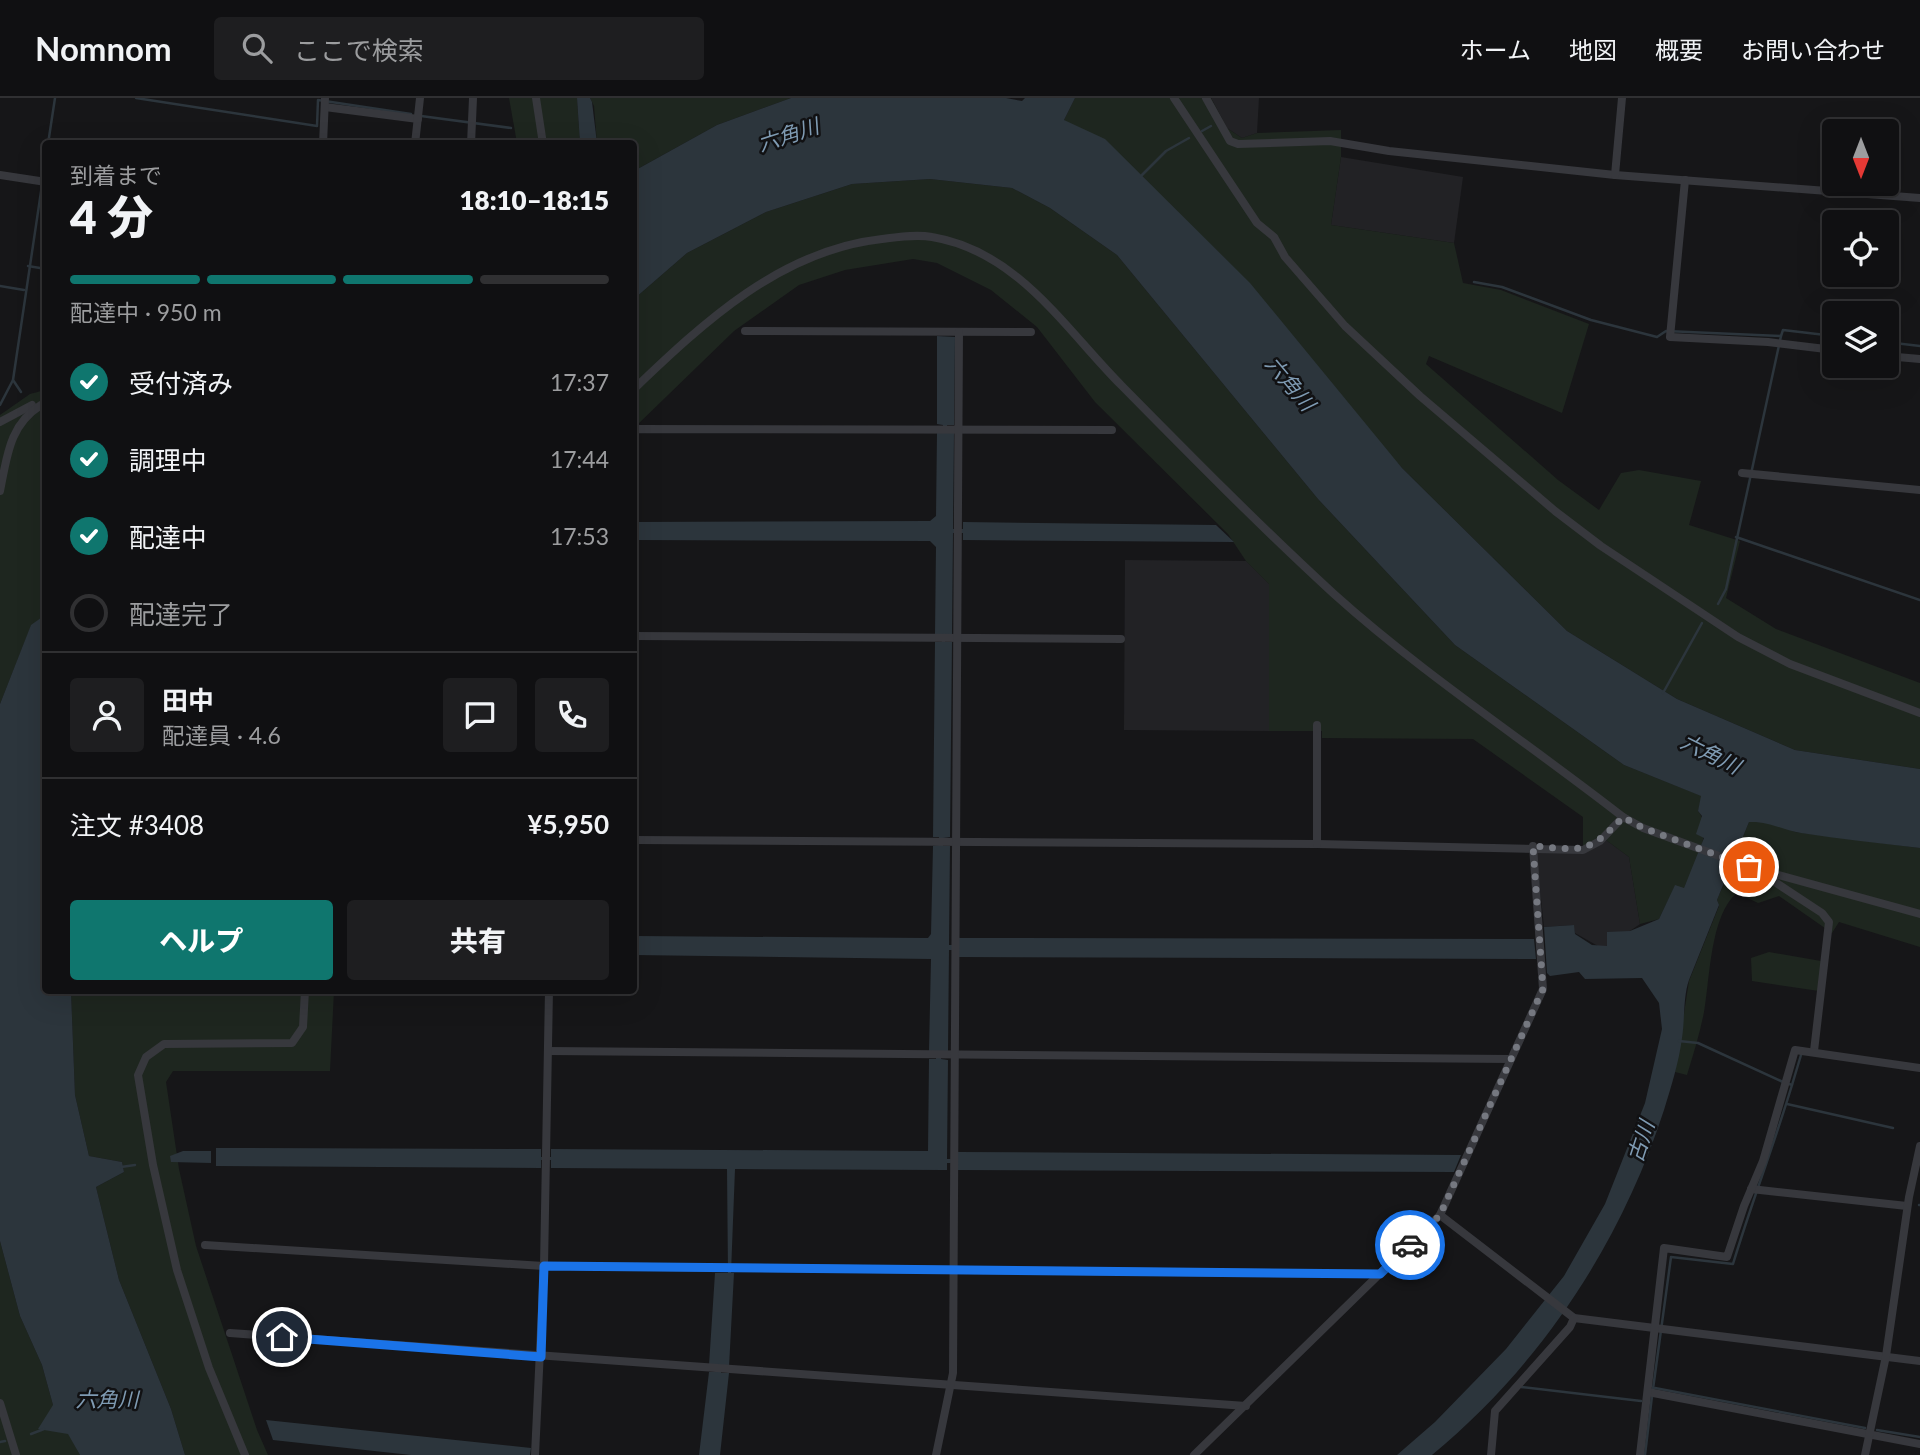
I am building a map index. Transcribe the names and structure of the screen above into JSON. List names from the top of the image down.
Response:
{
  "water": ["六角川", "古川"],
  "north": "bottom",
  "page": {
    "header": "Nomnom",
    "search": "ここで検索",
    "nav": [
      "ホーム",
      "地図",
      "概要",
      "お問い合わせ"
    ],
    "heading": ["4 分", "到着まで", "18:10–18:15"],
    "panel": [
      "田中",
      "配達員 · 4.6",
      "注文 #3408",
      "¥5,950"
    ],
    "bar": "配達中 · 950 m",
    "list": [
      ["受付済み", "17:37"],
      ["調理中", "17:44"],
      ["配達中", "17:53"],
      "配達完了"
    ],
    "buttons": ["ヘルプ", "共有"]
  }
}
